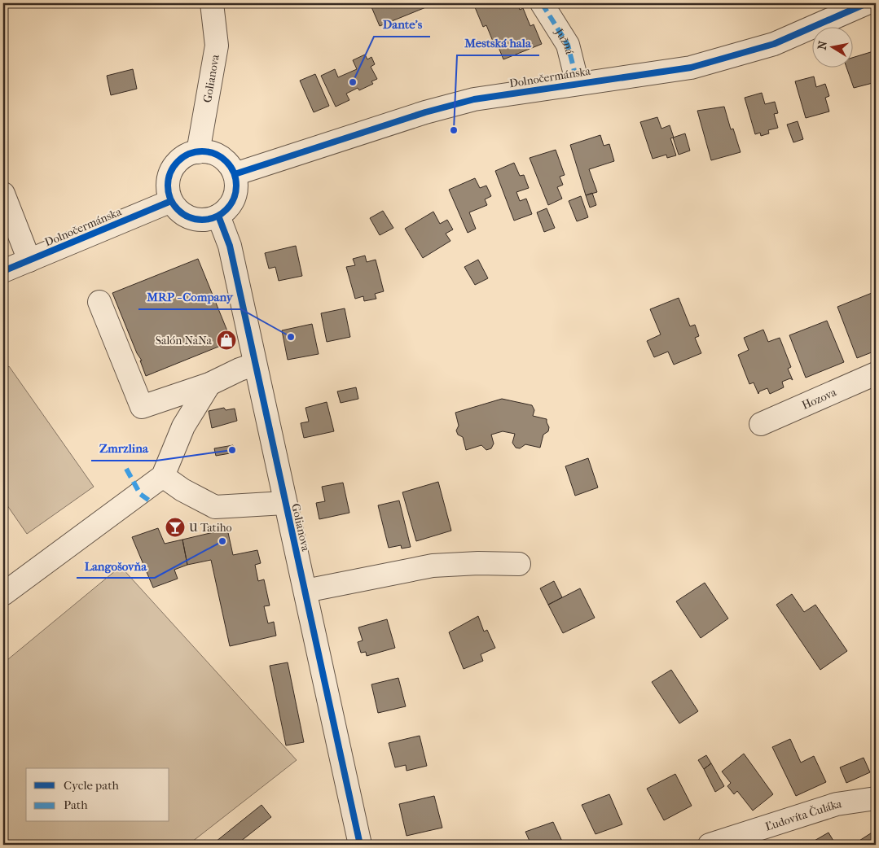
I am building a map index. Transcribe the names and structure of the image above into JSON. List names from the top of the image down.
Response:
{
  "streets": {
    "street": [
      "Južná",
      "Dolnočermánska",
      "Golianova",
      "Hozova",
      "Ľudovíta Čuláka"
    ]
  },
  "crossings": [
    ["Južná", "Dolnočermánska"],
    ["Dolnočermánska", "Golianova"]
  ],
  "places": {
    "other": [
      "Dante's",
      "Mestská hala",
      "MRP - Company",
      "Zmrzlina",
      "Langošovňa"
    ],
    "shop": ["Salón NaNa"],
    "bar": ["U Tatiho"]
  },
  "legend": ["Cycle path", "Path"],
  "north": "left"
}
